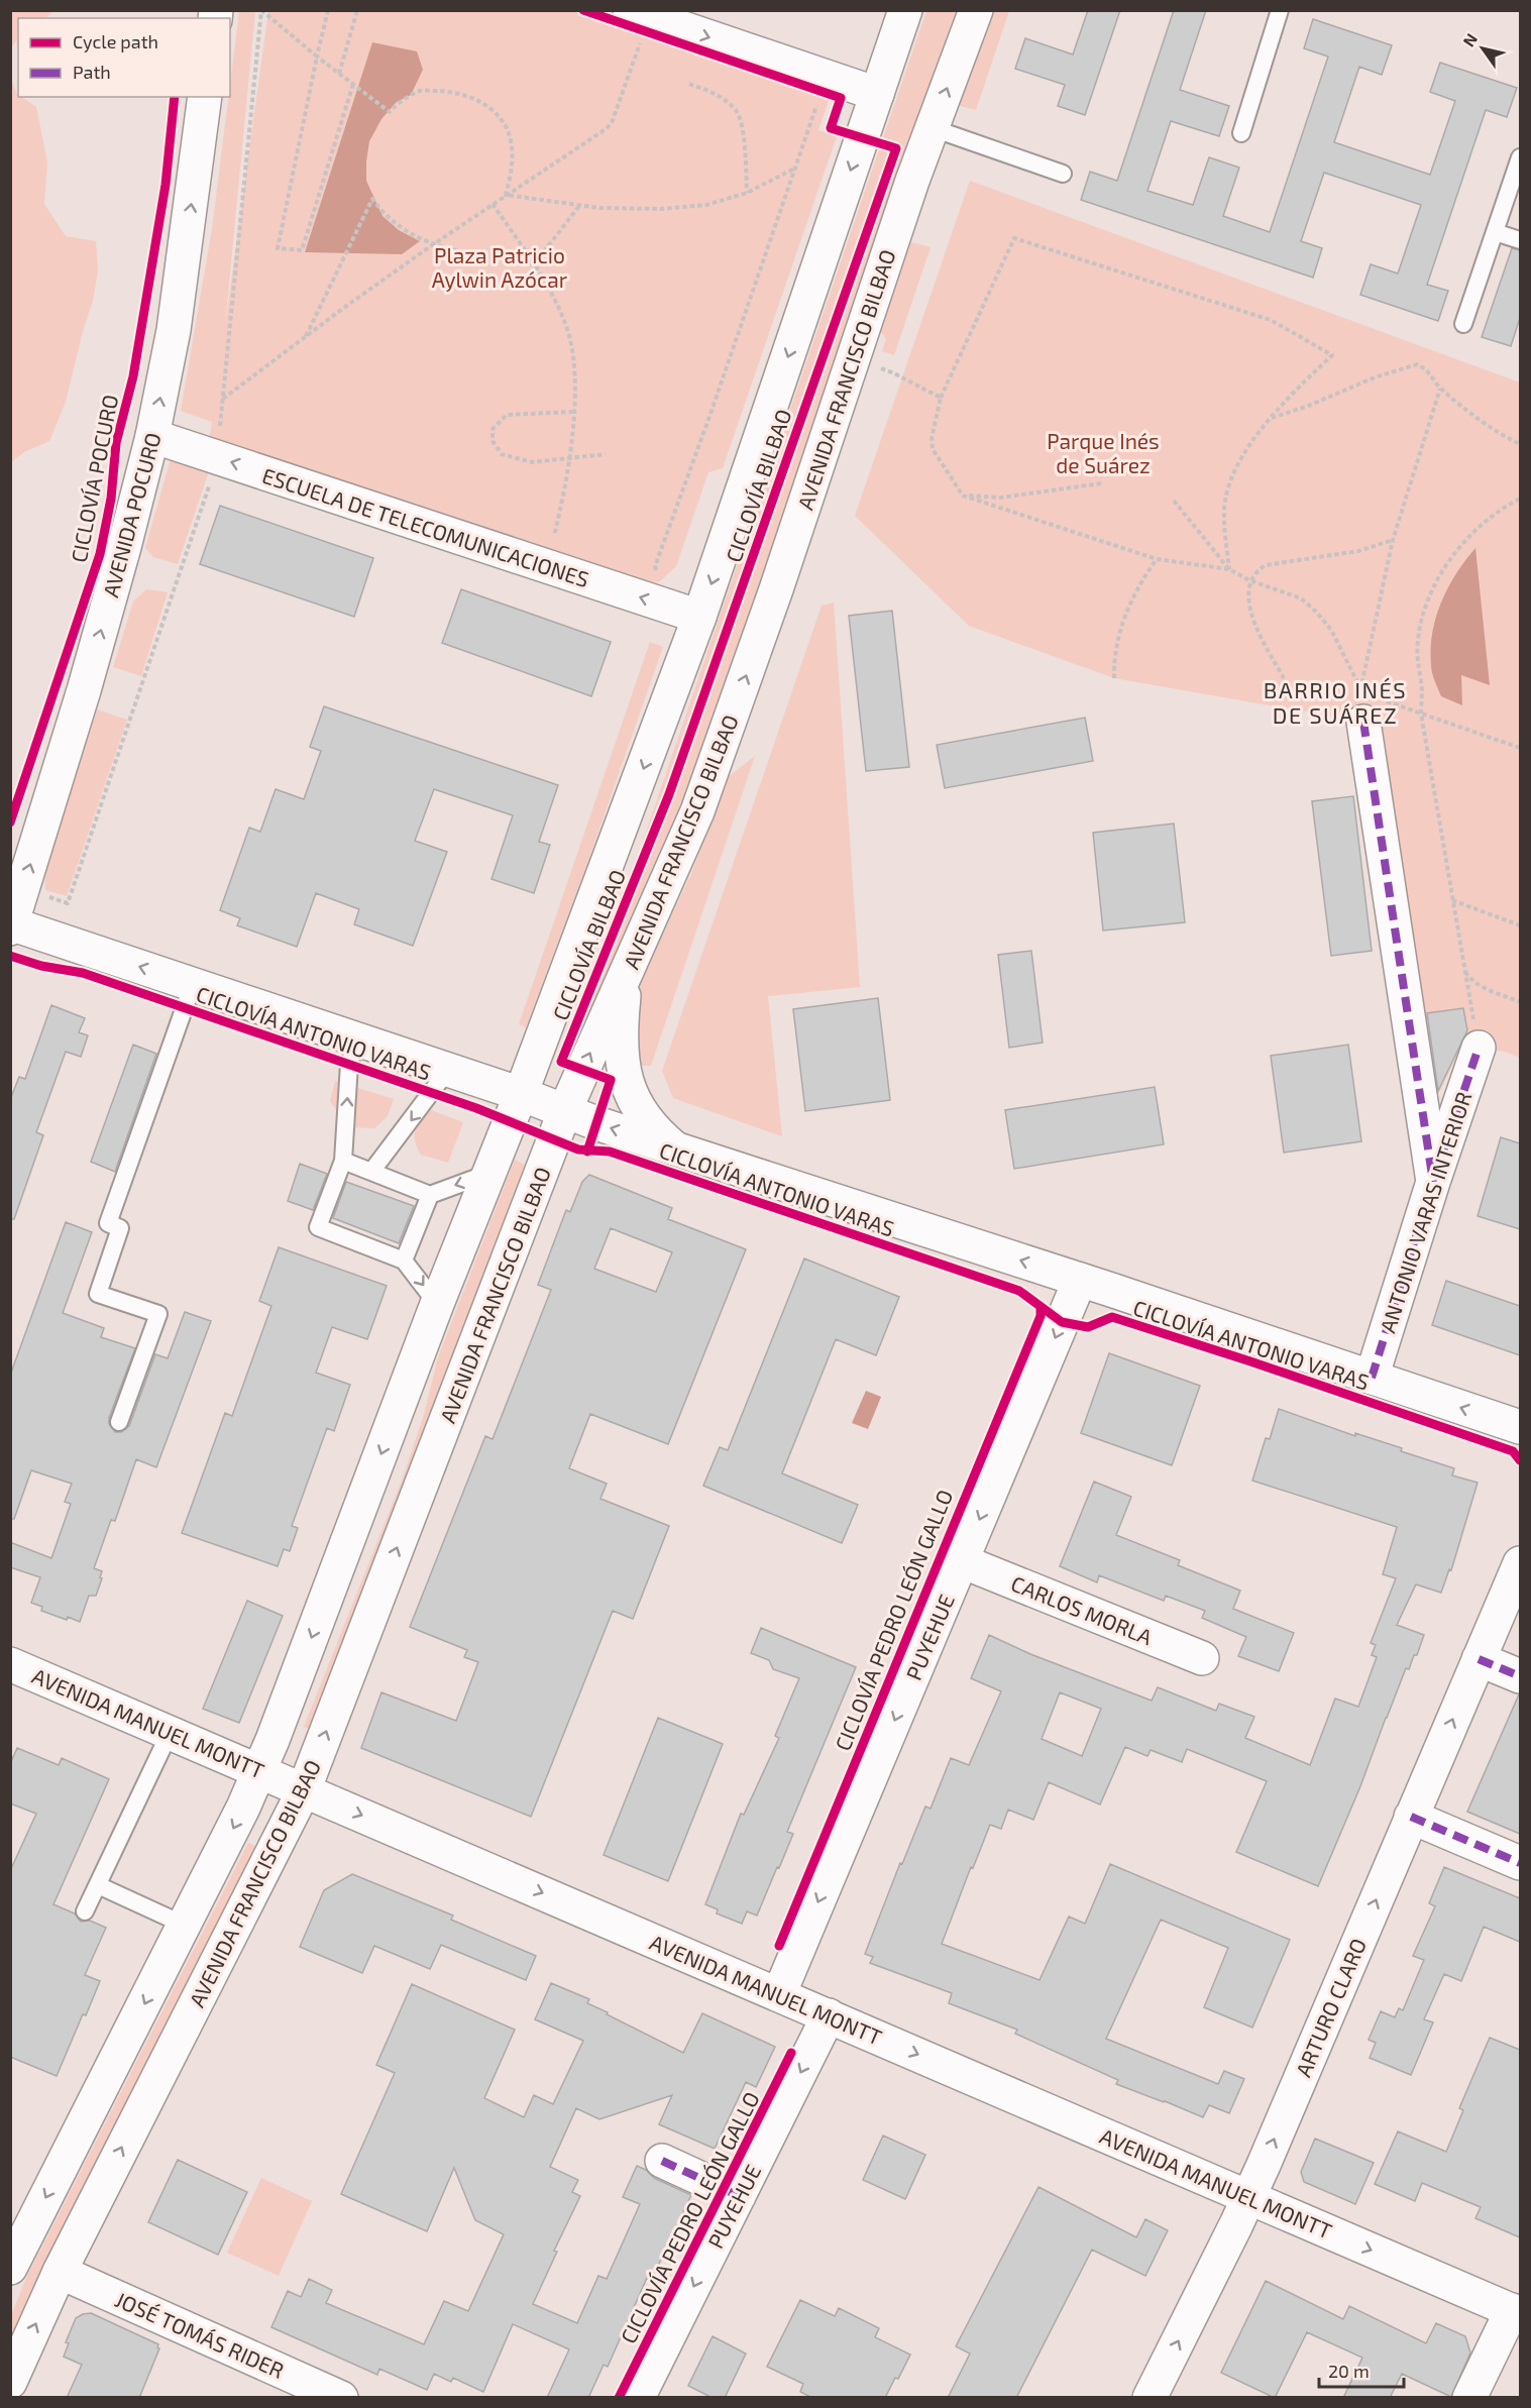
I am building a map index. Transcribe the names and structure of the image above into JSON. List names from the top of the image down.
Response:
{
  "streets": {
    "main road": [
      "AVENIDA FRANCISCO BILBAO",
      "AVENIDA POCURO",
      "ESCUELA DE TELECOMUNICACIONES",
      "ANTONIO VARAS INTERIOR",
      "CARLOS MORLA",
      "PUYEHUE",
      "AVENIDA MANUEL MONTT",
      "ARTURO CLARO",
      "JOSÉ TOMÁS RIDER"
    ],
    "cycle path": [
      "CICLOVÍA POCURO",
      "CICLOVÍA BILBAO",
      "CICLOVÍA ANTONIO VARAS",
      "CICLOVÍA PEDRO LEÓN GALLO"
    ]
  },
  "crossings": [
    ["AVENIDA FRANCISCO BILBAO", "ESCUELA DE TELECOMUNICACIONES"],
    ["AVENIDA FRANCISCO BILBAO", "AVENIDA MANUEL MONTT"],
    ["AVENIDA FRANCISCO BILBAO", "JOSÉ TOMÁS RIDER"],
    ["AVENIDA POCURO", "ESCUELA DE TELECOMUNICACIONES"],
    ["CARLOS MORLA", "PUYEHUE"],
    ["PUYEHUE", "AVENIDA MANUEL MONTT"],
    ["AVENIDA MANUEL MONTT", "ARTURO CLARO"]
  ],
  "one_way": [
    "AVENIDA POCURO",
    "ESCUELA DE TELECOMUNICACIONES",
    "PUYEHUE",
    "AVENIDA MANUEL MONTT",
    "ARTURO CLARO"
  ],
  "districts": ["BARRIO INÉS DE SUÁREZ"],
  "parks": ["Plaza Patricio Aylwin Azócar", "Parque Inés de Suárez"],
  "legend": ["Cycle path", "Path"],
  "scale_bar": "20 m",
  "north": "top left"
}
